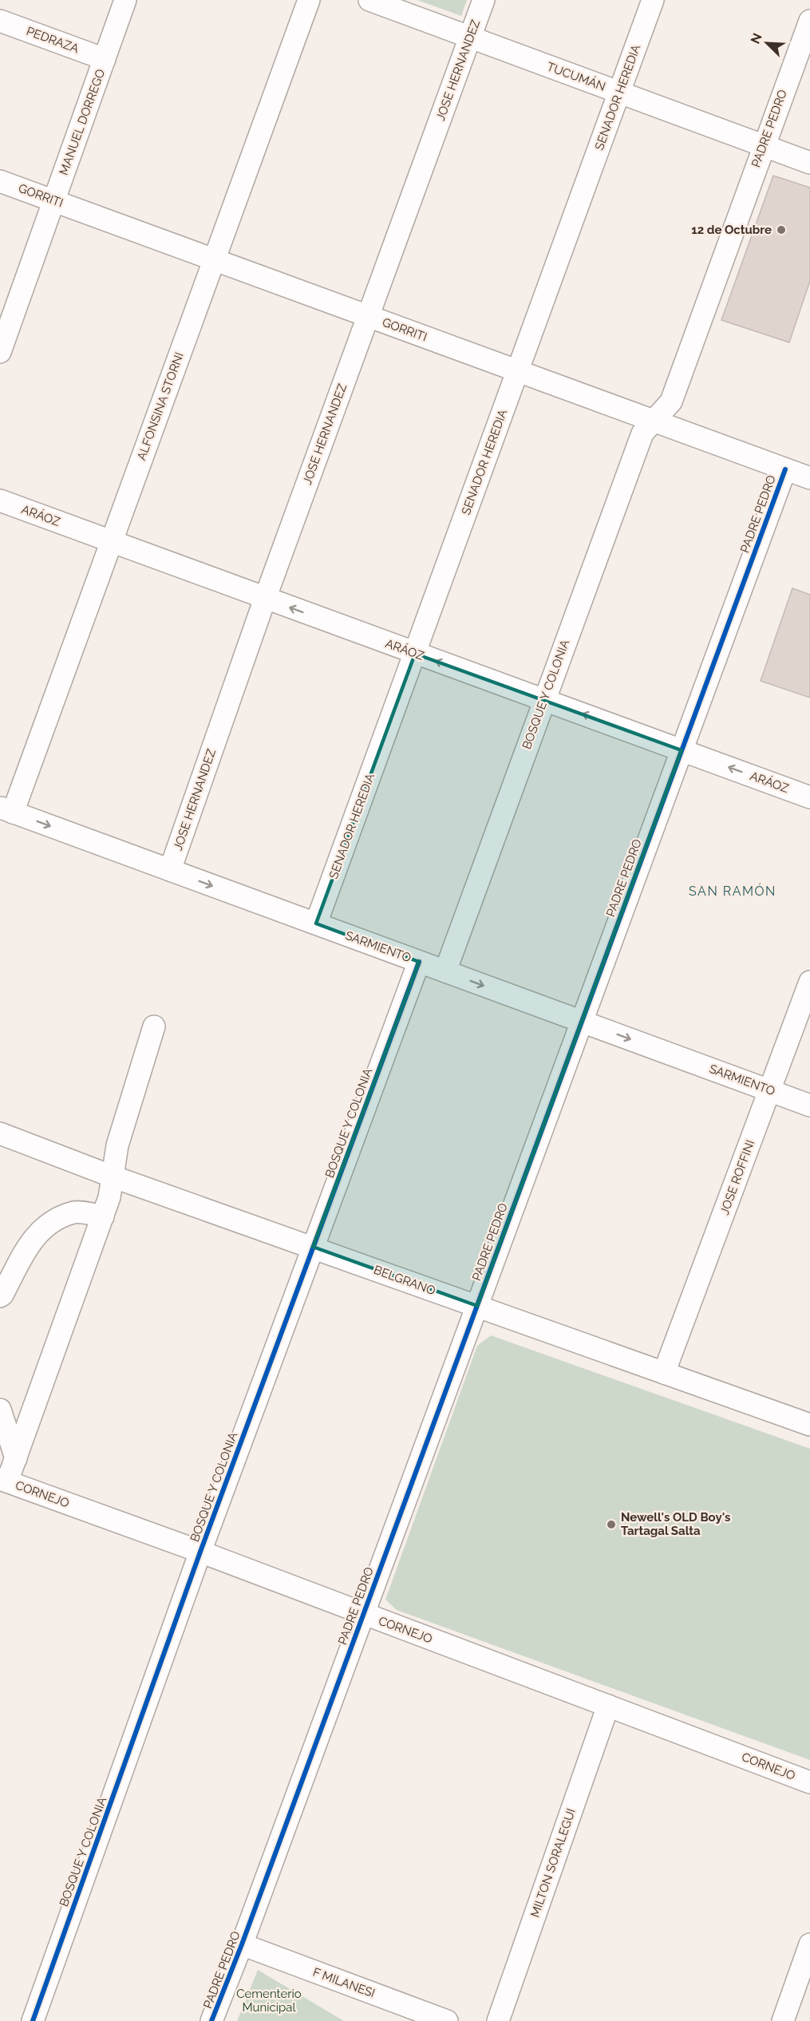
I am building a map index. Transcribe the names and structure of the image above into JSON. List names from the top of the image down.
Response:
{
  "streets": {
    "street": [
      "PEDRAZA",
      "JOSE HERNANDEZ",
      "TUCUMÁN",
      "SENADOR HEREDIA",
      "MANUEL DORREGO",
      "PADRE PEDRO",
      "GORRITI",
      "ALFONSINA STORNI",
      "ARÁOZ",
      "BOSQUE Y COLONIA",
      "SARMIENTO",
      "JOSE ROFFINI",
      "BELGRANO",
      "CORNEJO",
      "MILTON SORALEGUI",
      "F MILANESI"
    ]
  },
  "crossings": [
    ["PEDRAZA", "MANUEL DORREGO"],
    ["JOSE HERNANDEZ", "TUCUMÁN"],
    ["JOSE HERNANDEZ", "GORRITI"],
    ["JOSE HERNANDEZ", "ARÁOZ"],
    ["JOSE HERNANDEZ", "SARMIENTO"],
    ["TUCUMÁN", "SENADOR HEREDIA"],
    ["TUCUMÁN", "PADRE PEDRO"],
    ["SENADOR HEREDIA", "GORRITI"],
    ["SENADOR HEREDIA", "ARÁOZ"],
    ["SENADOR HEREDIA", "SARMIENTO"],
    ["MANUEL DORREGO", "GORRITI"],
    ["PADRE PEDRO", "GORRITI"],
    ["PADRE PEDRO", "ARÁOZ"],
    ["PADRE PEDRO", "BOSQUE Y COLONIA"],
    ["PADRE PEDRO", "SARMIENTO"],
    ["PADRE PEDRO", "BELGRANO"],
    ["PADRE PEDRO", "CORNEJO"],
    ["PADRE PEDRO", "F MILANESI"],
    ["GORRITI", "ALFONSINA STORNI"],
    ["GORRITI", "BOSQUE Y COLONIA"],
    ["ALFONSINA STORNI", "ARÁOZ"],
    ["ALFONSINA STORNI", "SARMIENTO"],
    ["ARÁOZ", "BOSQUE Y COLONIA"],
    ["BOSQUE Y COLONIA", "SARMIENTO"],
    ["BOSQUE Y COLONIA", "BELGRANO"],
    ["BOSQUE Y COLONIA", "CORNEJO"],
    ["SARMIENTO", "JOSE ROFFINI"],
    ["JOSE ROFFINI", "BELGRANO"],
    ["CORNEJO", "MILTON SORALEGUI"]
  ],
  "one_way": ["ARÁOZ", "SARMIENTO"],
  "districts": ["SAN RAMÓN"],
  "parks": ["Cementerio Municipal"],
  "places": ["12 de Octubre", "Newell's OLD Boy's Tartagal Salta"],
  "north": "top left"
}
